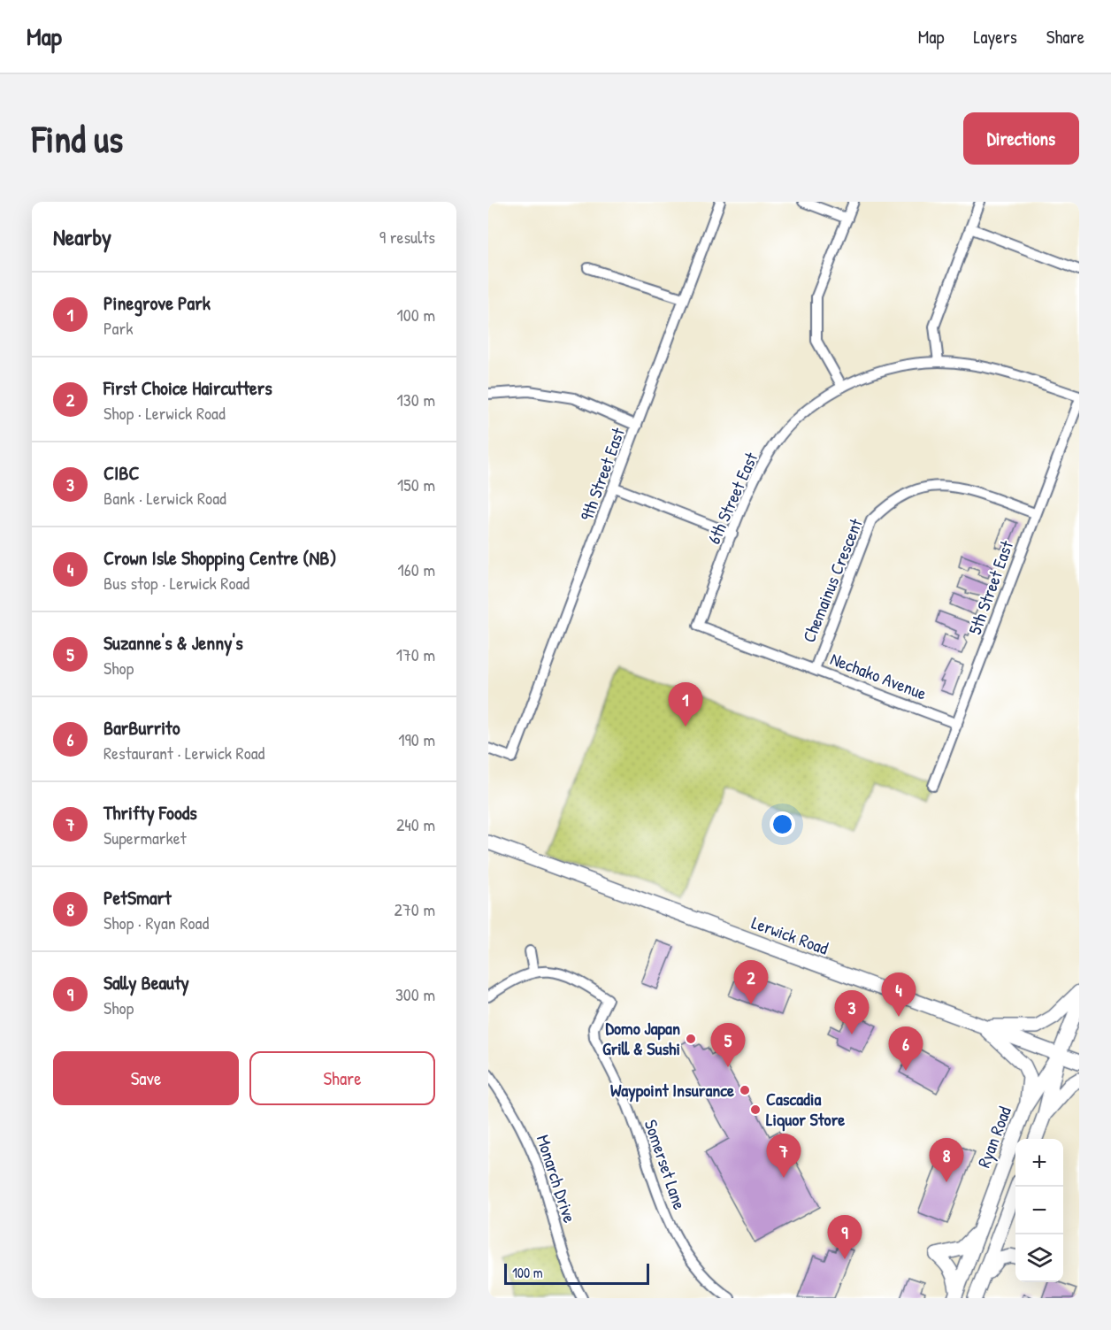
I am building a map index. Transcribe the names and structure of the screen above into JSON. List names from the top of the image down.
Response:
{
  "streets": {
    "main road": ["Lerwick Road", "Ryan Road"],
    "street": [
      "9th Street East",
      "6th Street East",
      "Chemainus Crescent",
      "5th Street East",
      "Nechako Avenue",
      "Somerset Lane",
      "Monarch Drive"
    ]
  },
  "crossings": [
    ["6th Street East", "Nechako Avenue"],
    ["Chemainus Crescent", "5th Street East"],
    ["Chemainus Crescent", "Nechako Avenue"],
    ["5th Street East", "Nechako Avenue"],
    ["Lerwick Road", "Ryan Road"]
  ],
  "places": ["Domo Japan Grill & Sushi", "Waypoint Insurance", "Cascadia Liquor Store"],
  "scale_bar": "100 m",
  "page": {
    "header": "Map",
    "nav": ["Map", "Layers", "Share"],
    "buttons": [
      "Directions",
      ["Save", "Share"]
    ],
    "title": "Find us",
    "heading": ["Nearby", "9 results"],
    "list": [
      {
        "mark": "1",
        "name": "Pinegrove Park",
        "note": "Park",
        "value": "100 m"
      },
      {
        "mark": "2",
        "name": "First Choice Haircutters",
        "note": "Shop · Lerwick Road",
        "value": "130 m"
      },
      {
        "mark": "3",
        "name": "CIBC",
        "note": "Bank · Lerwick Road",
        "value": "150 m"
      },
      {
        "mark": "4",
        "name": "Crown Isle Shopping Centre (NB)",
        "note": "Bus stop · Lerwick Road",
        "value": "160 m"
      },
      {
        "mark": "5",
        "name": "Suzanne's & Jenny's",
        "note": "Shop",
        "value": "170 m"
      },
      {
        "mark": "6",
        "name": "BarBurrito",
        "note": "Restaurant · Lerwick Road",
        "value": "190 m"
      },
      {
        "mark": "7",
        "name": "Thrifty Foods",
        "note": "Supermarket",
        "value": "240 m"
      },
      {
        "mark": "8",
        "name": "PetSmart",
        "note": "Shop · Ryan Road",
        "value": "270 m"
      },
      {
        "mark": "9",
        "name": "Sally Beauty",
        "note": "Shop",
        "value": "300 m"
      }
    ],
    "pins": [
      "1",
      "2",
      "4",
      "3",
      "5",
      "6",
      "7",
      "8",
      "9"
    ],
    "map_buttons": ["+", "−"],
    "scale": "100 m"
  }
}
